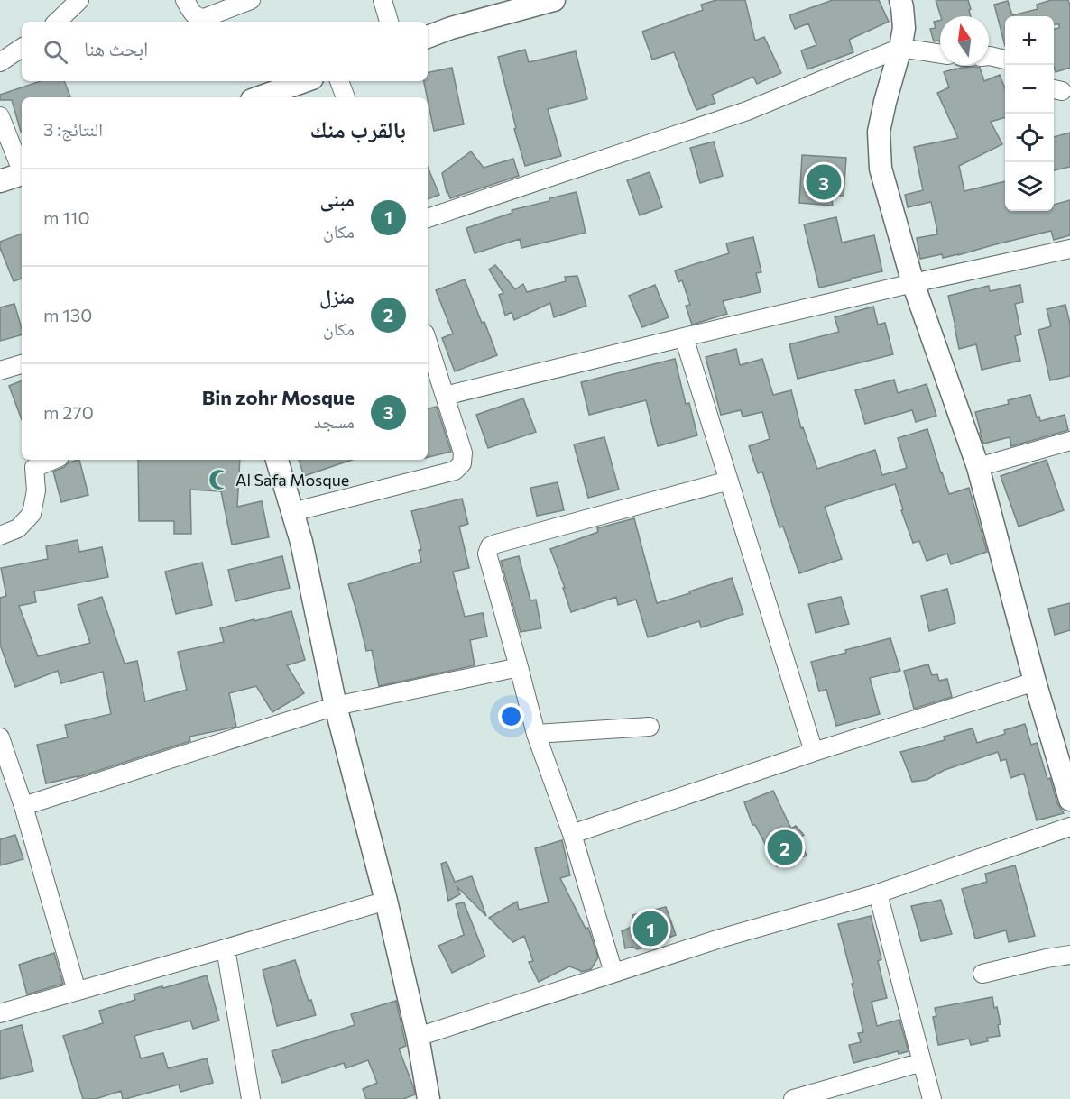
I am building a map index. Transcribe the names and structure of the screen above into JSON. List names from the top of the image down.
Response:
{
  "places": {
    "mosque": ["Al Safa Mosque"]
  },
  "north": "top",
  "page": {
    "map_buttons": ["+", "−"],
    "search": "ابحث هنا",
    "heading": ["بالقرب منك", "النتائج: 3"],
    "pins": ["3", "2", "1"],
    "list": [
      {
        "mark": "1",
        "name": "مبنى",
        "note": "مكان",
        "value": "110 m"
      },
      {
        "mark": "2",
        "name": "منزل",
        "note": "مكان",
        "value": "130 m"
      },
      {
        "mark": "3",
        "name": "Bin zohr Mosque",
        "note": "مسجد",
        "value": "270 m"
      }
    ]
  }
}
